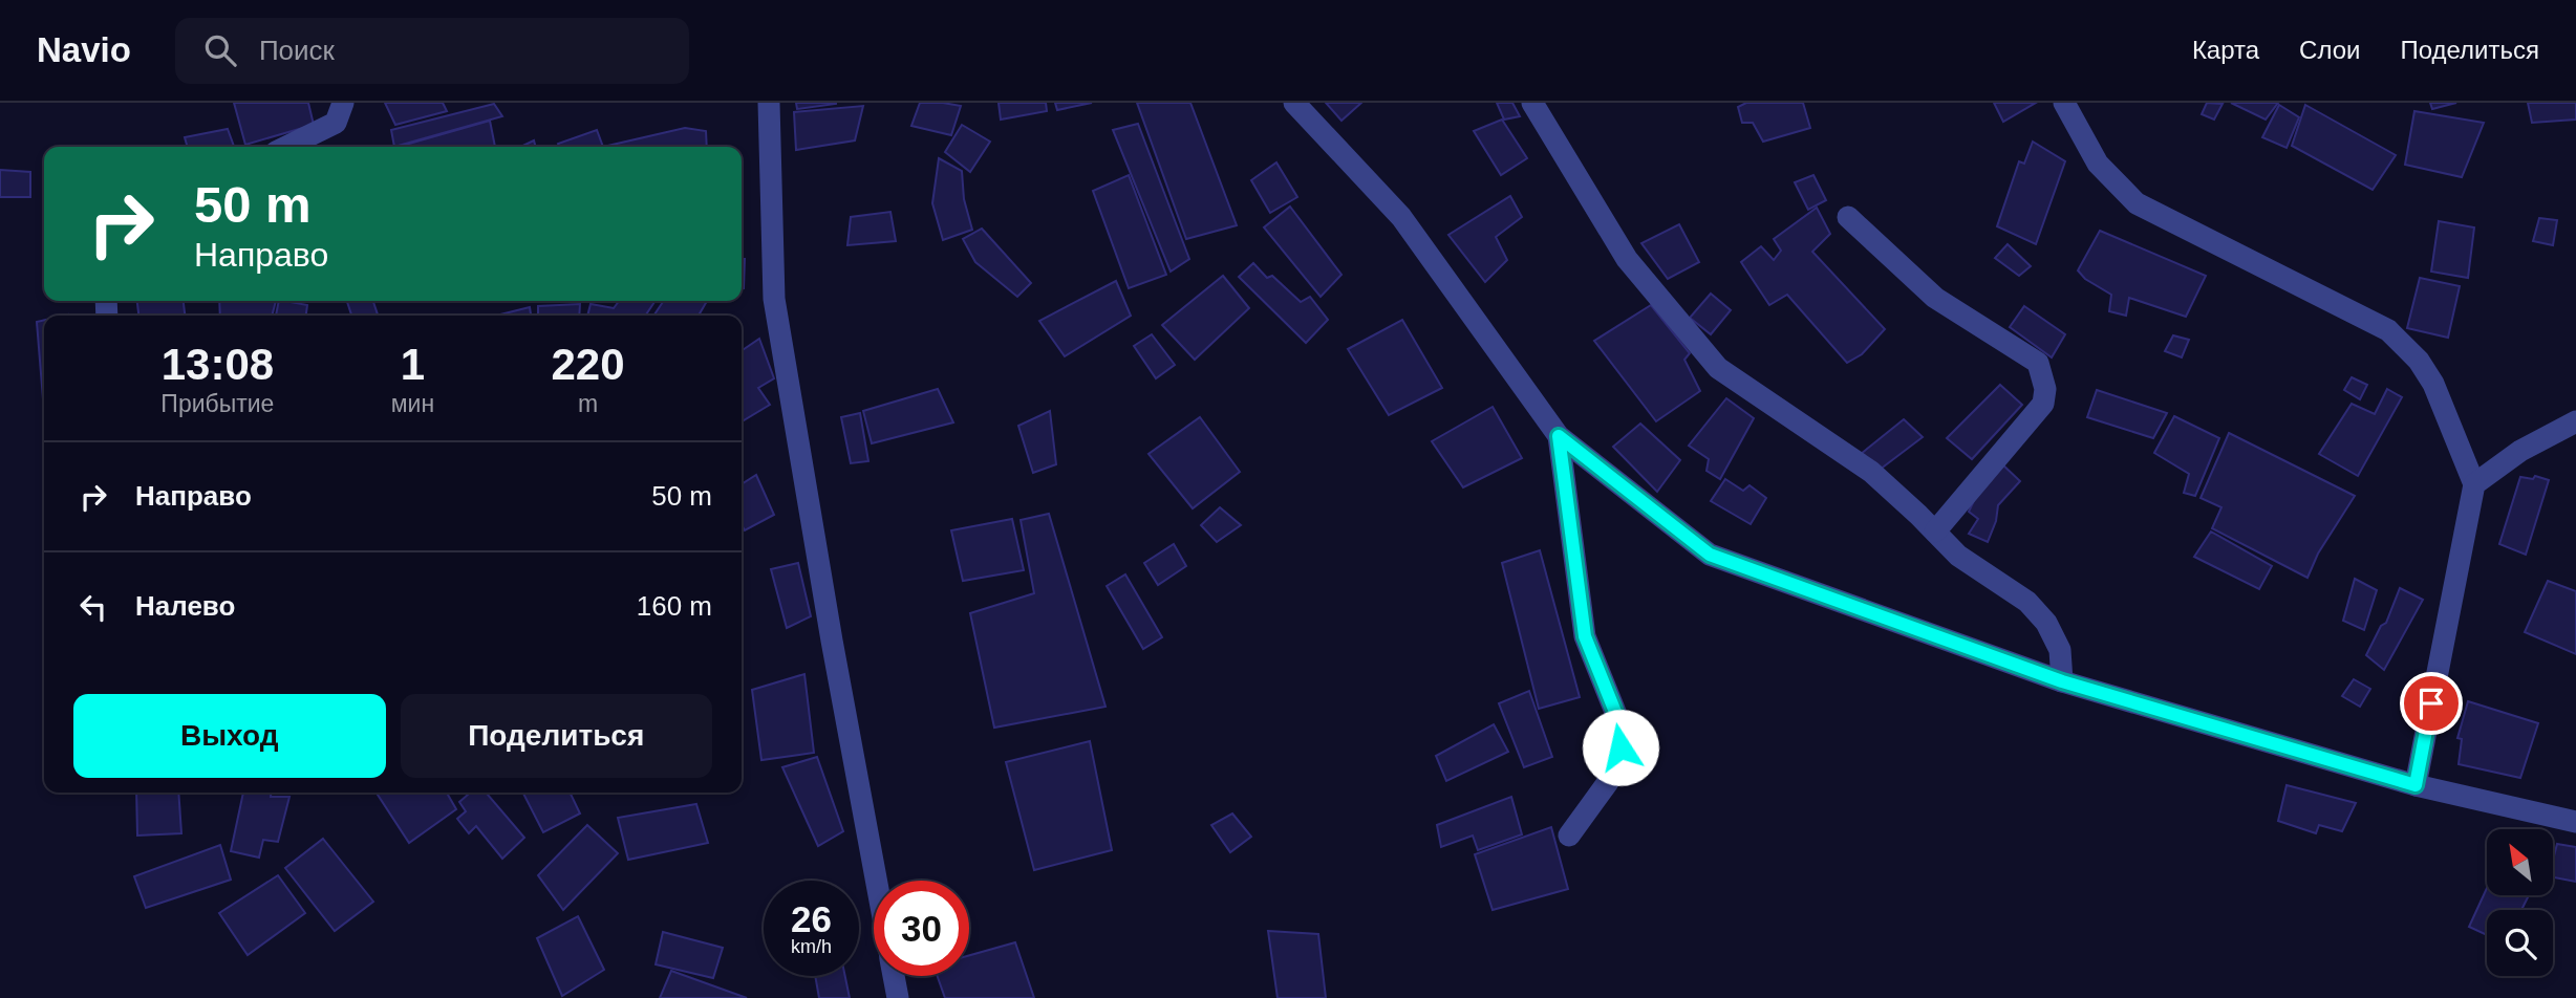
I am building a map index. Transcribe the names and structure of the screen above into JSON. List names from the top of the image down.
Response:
{
  "north": "top left",
  "page": {
    "header": "Navio",
    "search": "Поиск",
    "nav": ["Карта", "Слои", "Поделиться"],
    "turn": ["50 m", "Направо"],
    "eta": [
      "13:08",
      "Прибытие",
      "1",
      "мин",
      "220",
      "m"
    ],
    "list": [
      {
        "name": "Направо",
        "value": "50 m"
      },
      {
        "name": "Налево",
        "value": "160 m"
      }
    ],
    "buttons": ["Выход", "Поделиться"],
    "speed": "26 km/h",
    "limit": "30"
  }
}
